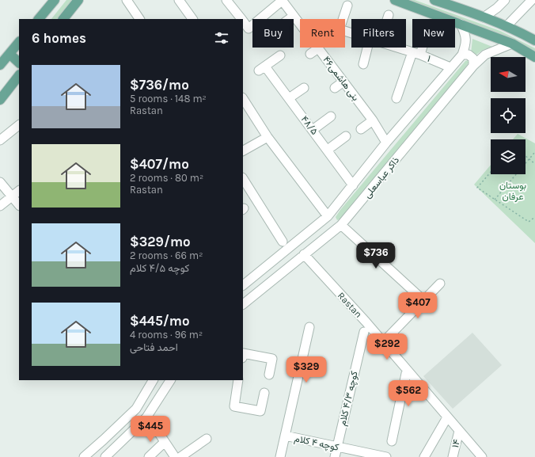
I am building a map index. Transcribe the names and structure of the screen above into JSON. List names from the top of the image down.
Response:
{
  "streets": {
    "street": [
      "۱",
      "بنی هاشمی۴۶",
      "۴۸/۵",
      "ذاکر عباسعلی",
      "Rastan",
      "کوچه ۴/۳ کلام",
      "کوچه ۴ کلام",
      "۱۴"
    ]
  },
  "crossings": [
    ["۱", "ذاکر عباسعلی"],
    ["بنی هاشمی۴۶", "ذاکر عباسعلی"],
    ["۴۸/۵", "ذاکر عباسعلی"],
    ["ذاکر عباسعلی", "Rastan"],
    ["Rastan", "۱۴"],
    ["کوچه ۴/۳ کلام", "کوچه ۴ کلام"]
  ],
  "parks": ["بوستان عرفان"],
  "north": "left",
  "page": {
    "chip": [
      "Buy",
      "Rent",
      "Filters",
      "New"
    ],
    "heading": "6 homes",
    "list": [
      {
        "name": "$736/mo",
        "note": "5 rooms · 148 m² · Rastan"
      },
      {
        "name": "$407/mo",
        "note": "2 rooms · 80 m² · Rastan"
      },
      {
        "name": "$329/mo",
        "note": "2 rooms · 66 m² · کوچه ۴/۵ کلام"
      },
      {
        "name": "$445/mo",
        "note": "4 rooms · 96 m² · احمد فتاحی"
      }
    ],
    "price": [
      "$736",
      "$407",
      "$292",
      "$329",
      "$562",
      "$445"
    ]
  }
}
